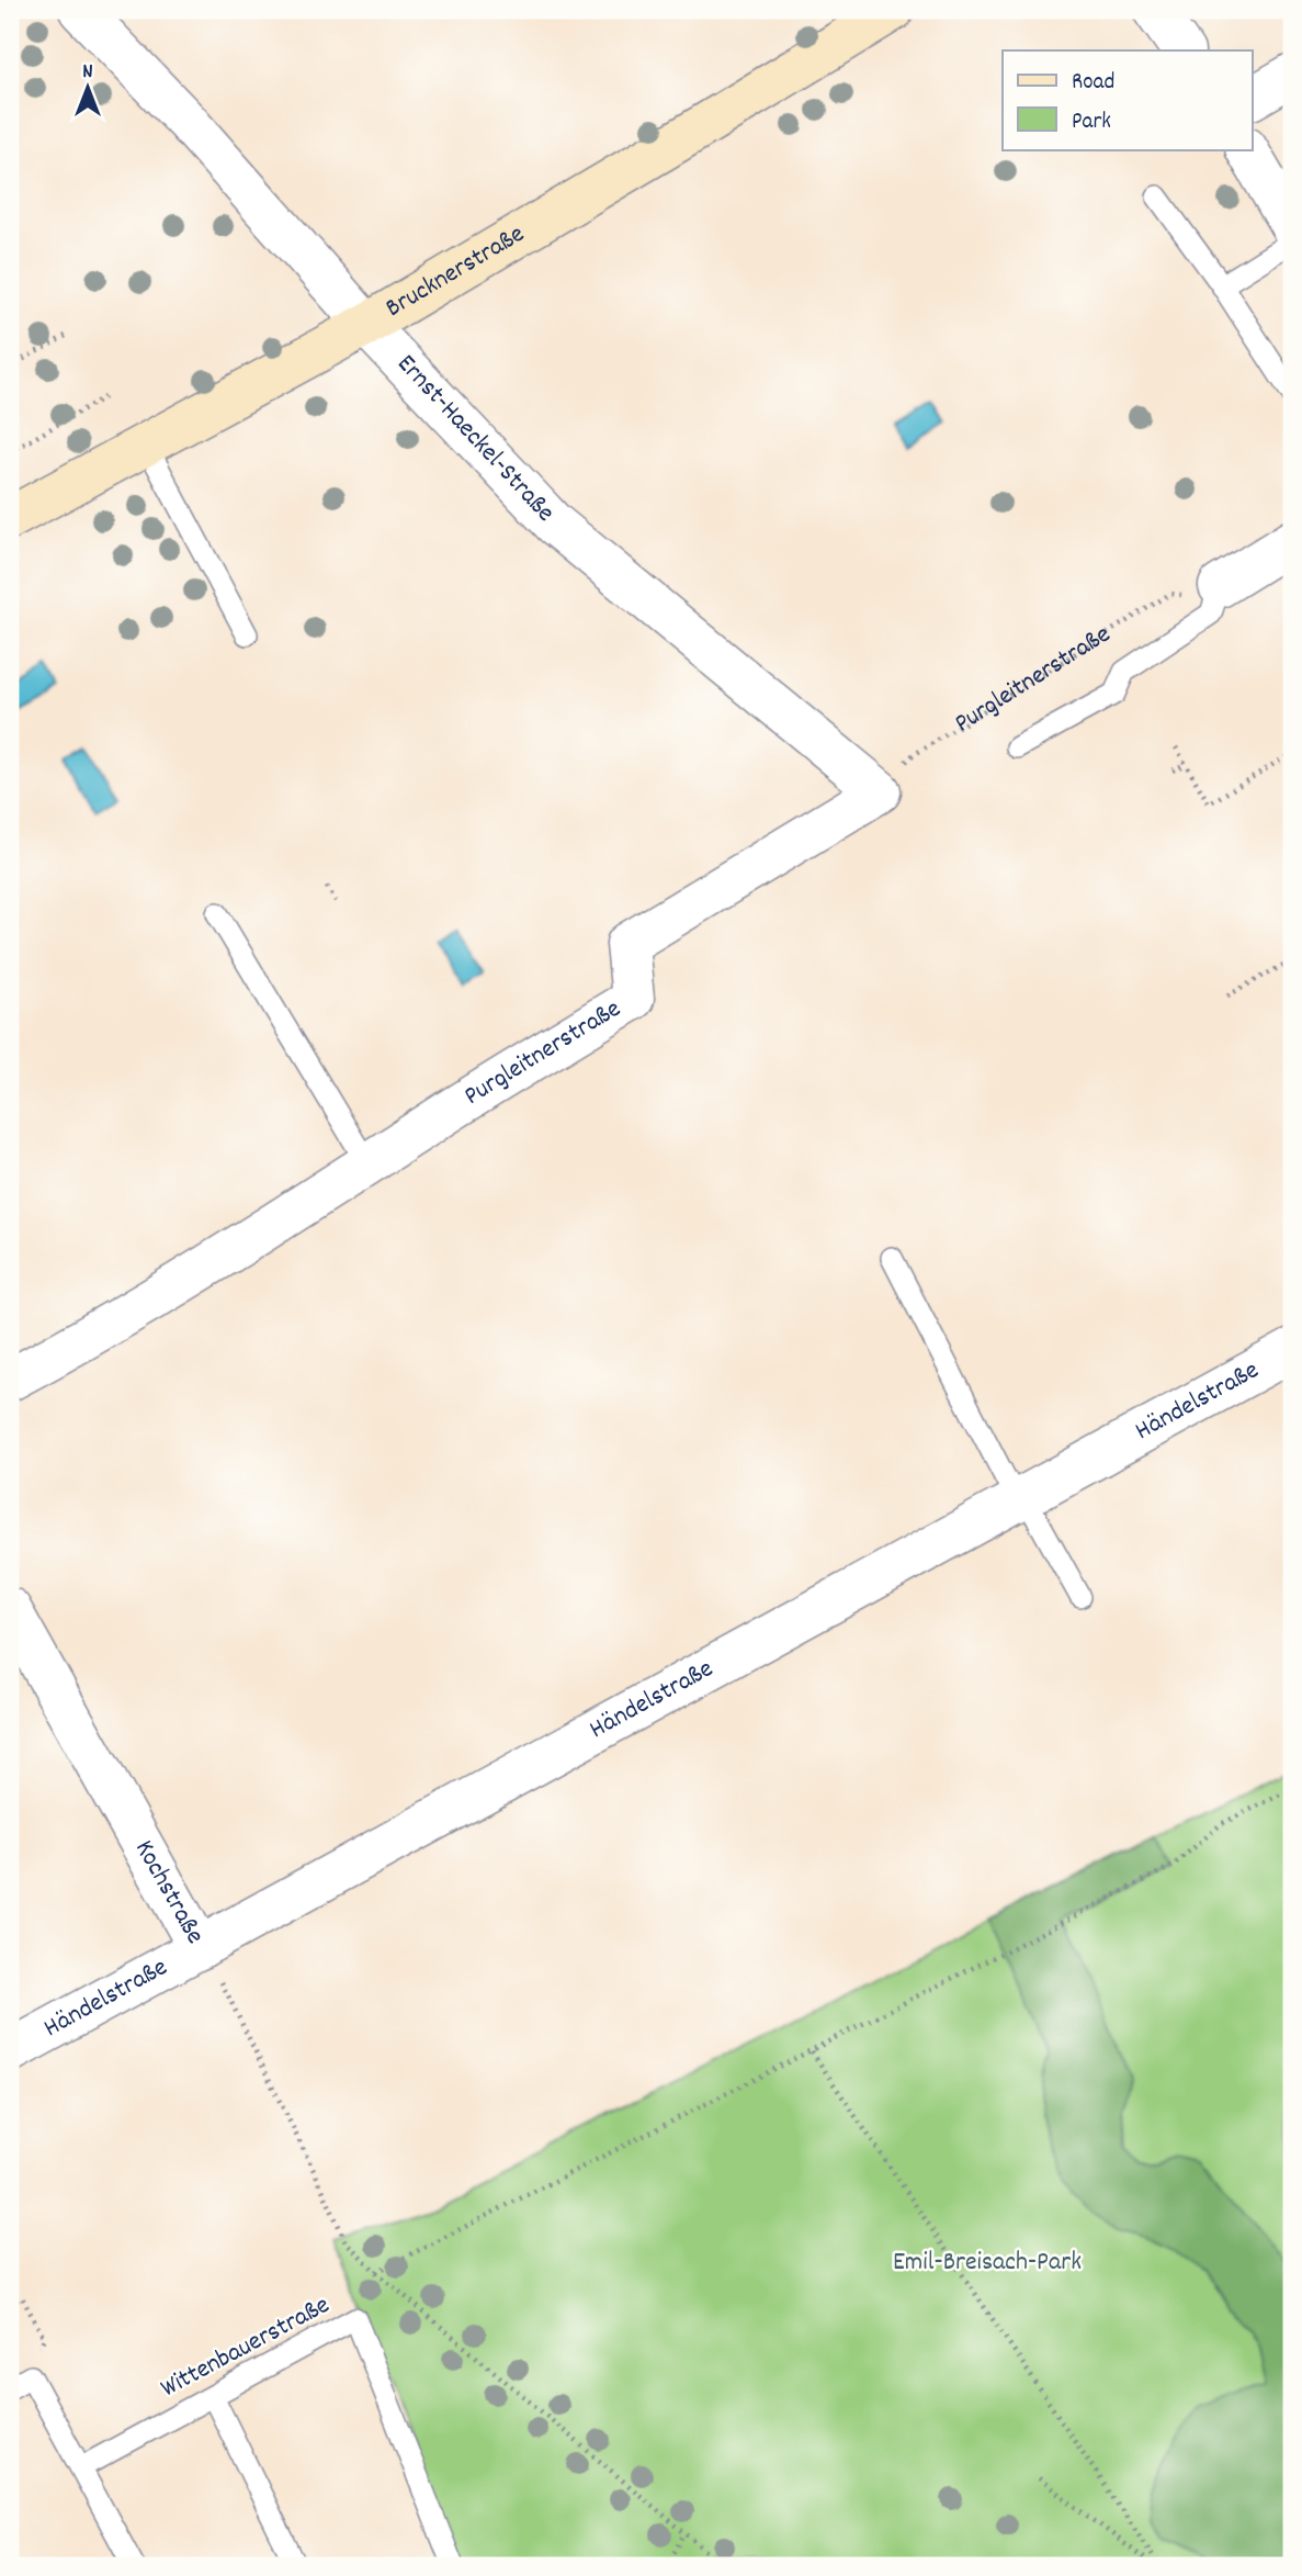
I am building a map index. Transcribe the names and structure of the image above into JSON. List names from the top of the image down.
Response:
{
  "streets": {
    "main road": ["Brucknerstraße"],
    "street": [
      "Ernst-Haeckel-Straße",
      "Purgleitnerstraße",
      "Händelstraße",
      "Kochstraße"
    ],
    "lane": ["Wittenbauerstraße"]
  },
  "crossings": [
    ["Brucknerstraße", "Ernst-Haeckel-Straße"],
    ["Ernst-Haeckel-Straße", "Purgleitnerstraße"],
    ["Händelstraße", "Kochstraße"]
  ],
  "parks": ["Emil-Breisach-Park"],
  "legend": ["Road", "Park"],
  "north": "top"
}
